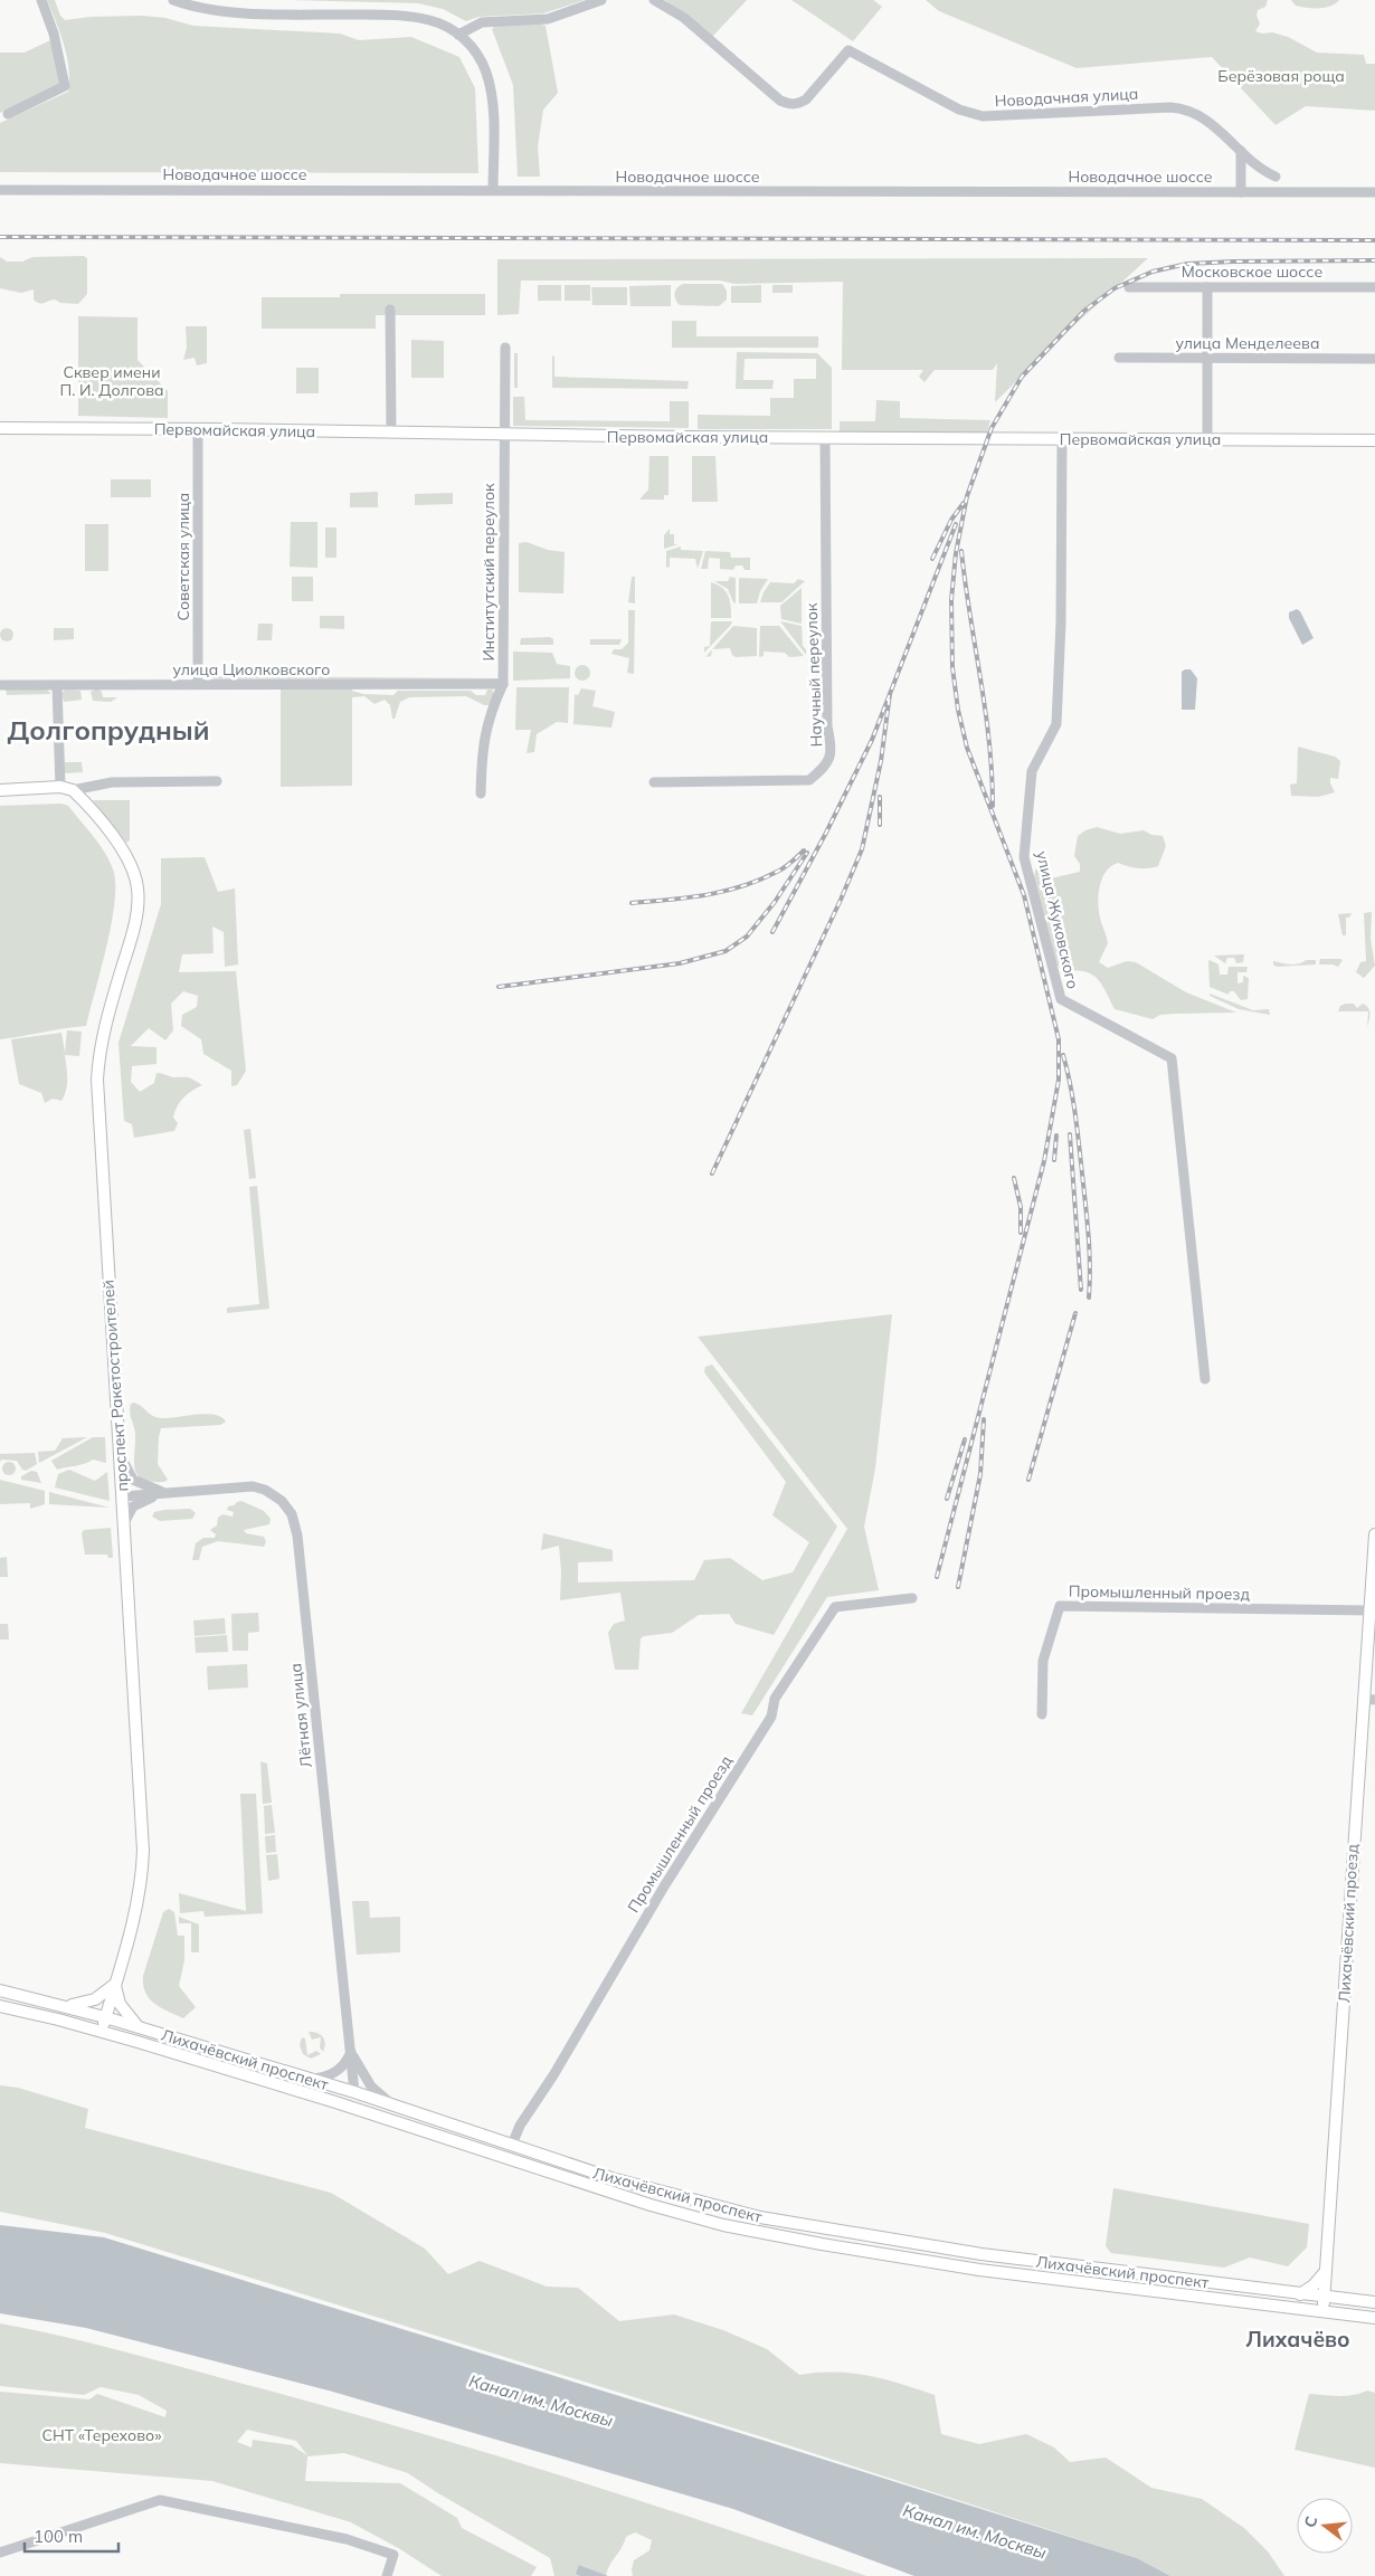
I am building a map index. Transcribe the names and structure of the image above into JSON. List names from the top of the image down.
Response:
{
  "streets": {
    "main road": [
      "Первомайская улица",
      "проспект Ракетостроителей",
      "Лихачёвский проезд",
      "Лихачёвский проспект"
    ],
    "street": [
      "Новодачная улица",
      "Новодачное шоссе",
      "Московское шоссе",
      "улица Менделеева",
      "Советская улица",
      "Институтский переулок",
      "улица Циолковского",
      "Научный переулок",
      "улица Жуковского",
      "Промышленный проезд",
      "Лётная улица"
    ]
  },
  "crossings": [
    ["Первомайская улица", "Советская улица"],
    ["Первомайская улица", "Институтский переулок"],
    ["Первомайская улица", "Научный переулок"],
    ["Первомайская улица", "улица Жуковского"],
    ["Советская улица", "улица Циолковского"],
    ["Институтский переулок", "улица Циолковского"],
    ["проспект Ракетостроителей", "Лётная улица"],
    ["проспект Ракетостроителей", "Лихачёвский проспект"],
    ["Промышленный проезд", "Лихачёвский проезд"],
    ["Промышленный проезд", "Лихачёвский проспект"],
    ["Лётная улица", "Лихачёвский проспект"],
    ["Лихачёвский проезд", "Лихачёвский проспект"]
  ],
  "districts": ["Долгопрудный", "Лихачёво"],
  "water": ["Канал им. Москвы"],
  "parks": ["Берёзовая роща", "Сквер имени П. И. Долгова", "СНТ «Терехово»"],
  "scale_bar": "100 m",
  "north": "left"
}
